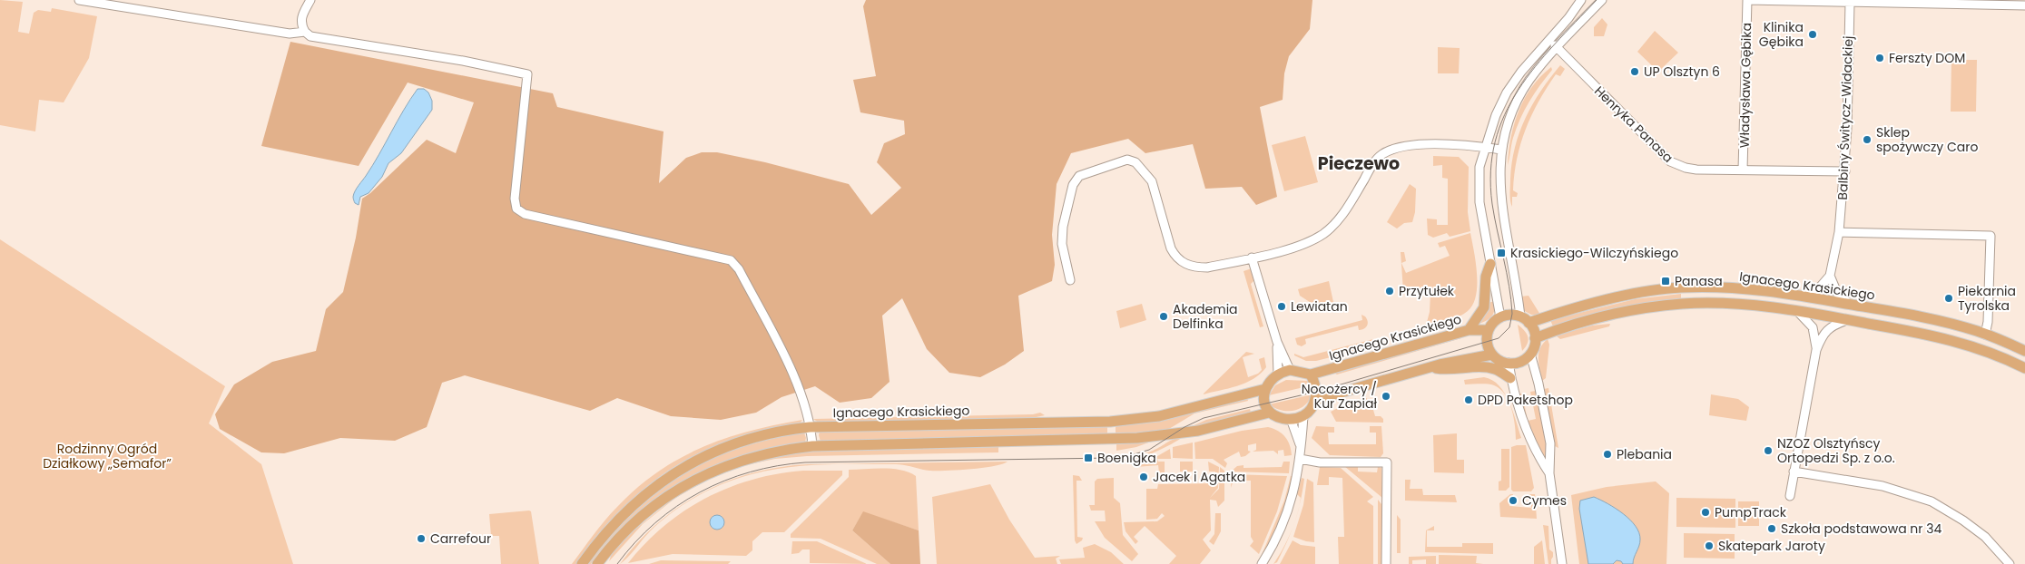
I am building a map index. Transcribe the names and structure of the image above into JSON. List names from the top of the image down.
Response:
{
  "streets": {
    "main road": ["Ignacego Krasickiego"],
    "street": ["Władysława Gębika", "Balbiny Świtycz-Widackiej", "Henryka Panasa"]
  },
  "crossings": [
    ["Władysława Gębika", "Balbiny Świtycz-Widackiej"],
    ["Władysława Gębika", "Henryka Panasa"],
    ["Balbiny Świtycz-Widackiej", "Henryka Panasa"]
  ],
  "districts": ["Pieczewo"],
  "parks": ["Rodzinny Ogród Działkowy „Semafor”"],
  "places": {
    "other": [
      "Klinika Gębika",
      "Ferszty DOM",
      "UP Olsztyn 6",
      "Sklep spożywczy Caro",
      "Przytułek",
      "Piekarnia Tyrolska",
      "Lewiatan",
      "Akademia Delfinka",
      "Nocożercy / Kur Zapiał",
      "DPD Paketshop",
      "NZOZ Olsztyńscy Ortopedzi Sp. z o.o.",
      "Plebania",
      "Jacek i Agatka",
      "Cymes",
      "PumpTrack",
      "Szkoła podstawowa nr 34",
      "Carrefour",
      "Skatepark Jaroty"
    ],
    "transit": ["Krasickiego-Wilczyńskiego", "Panasa", "Boenigka"]
  }
}
